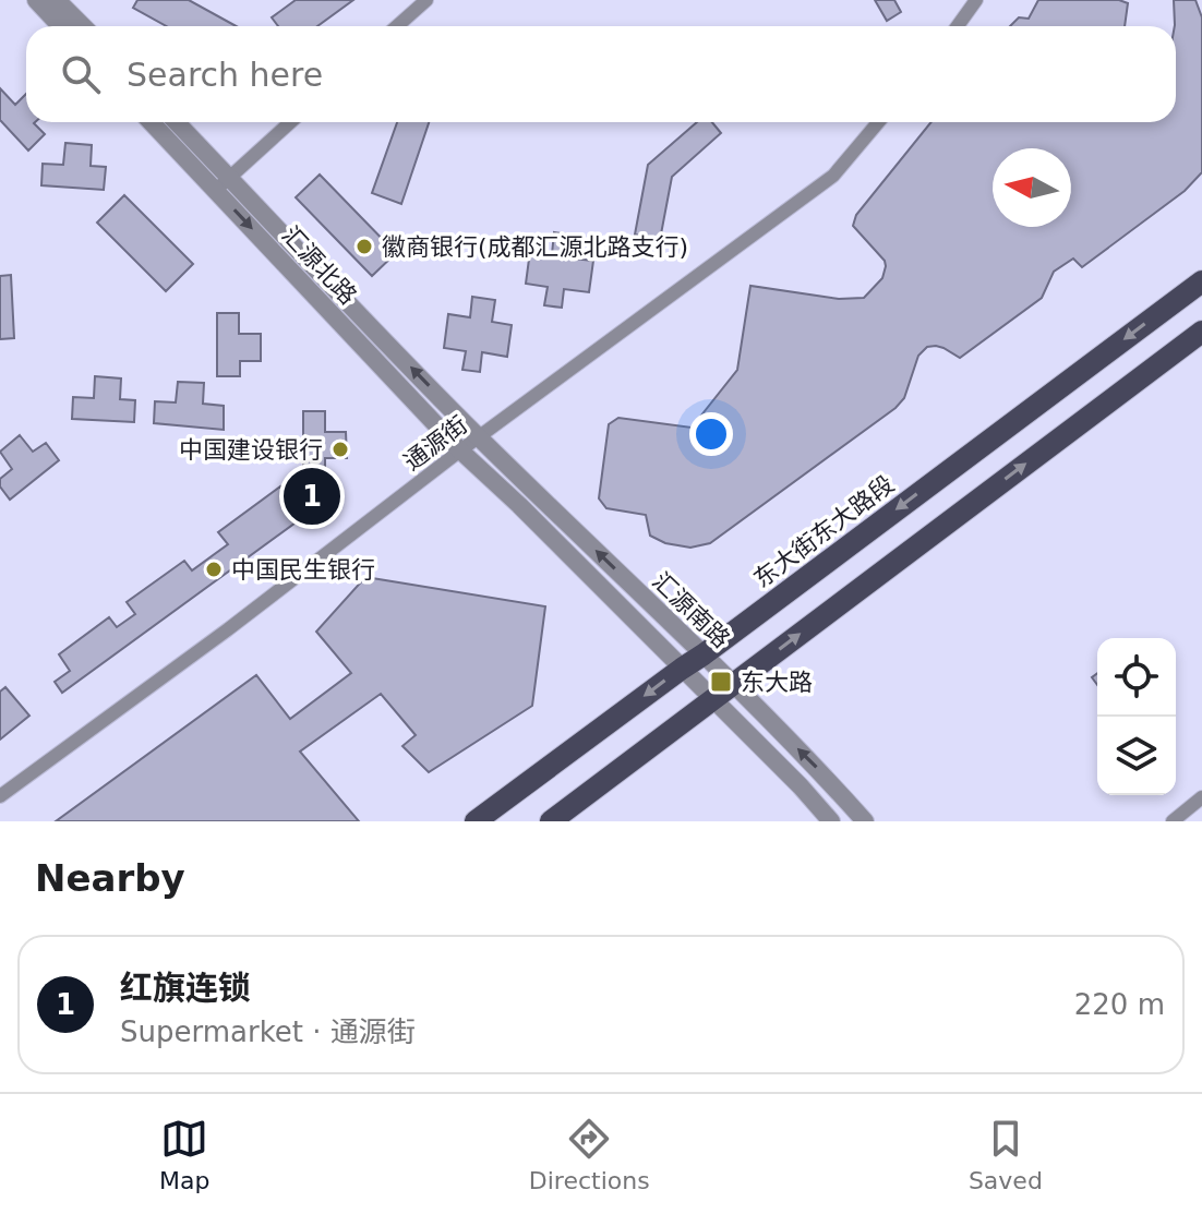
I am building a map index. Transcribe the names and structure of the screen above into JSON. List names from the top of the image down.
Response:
{
  "streets": {
    "main road": ["东大街东大路段"],
    "street": ["汇源北路", "通源街", "汇源南路"]
  },
  "crossings": [
    ["汇源北路", "通源街"],
    ["汇源北路", "汇源南路"],
    ["通源街", "汇源南路"],
    ["东大街东大路段", "汇源南路"]
  ],
  "places": {
    "other": ["徽商银行(成都汇源北路支行)", "中国建设银行", "中国民生银行"],
    "transit": ["东大路"]
  },
  "north": "left",
  "page": {
    "search": "Search here",
    "pins": "1",
    "heading": "Nearby",
    "list": [
      {
        "mark": "1",
        "name": "红旗连锁",
        "note": "Supermarket · 通源街",
        "value": "220 m"
      }
    ],
    "nav": ["Map", "Directions", "Saved"]
  }
}
